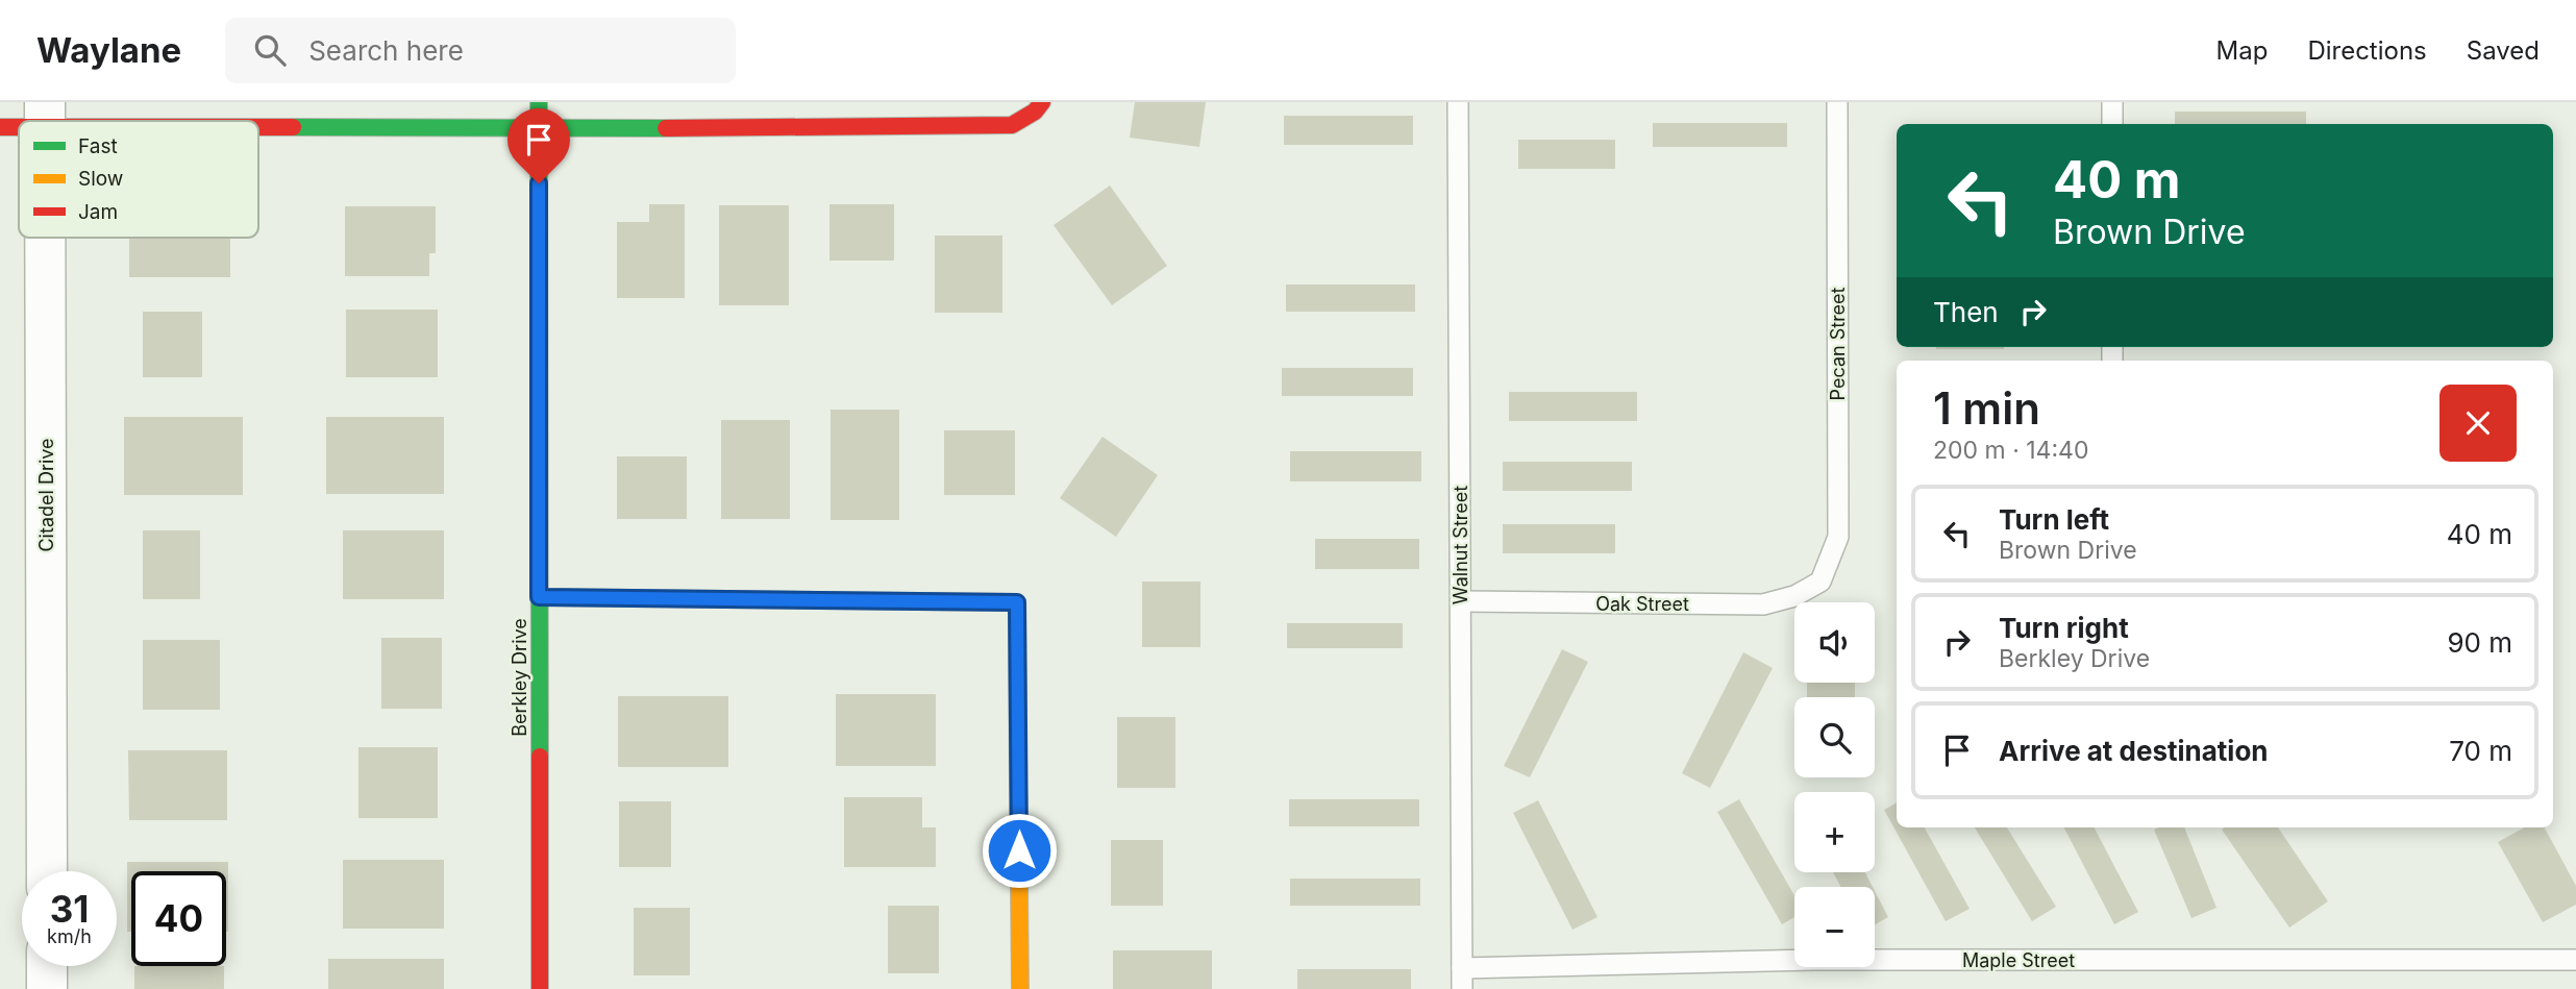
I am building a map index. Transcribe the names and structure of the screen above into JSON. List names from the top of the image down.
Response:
{
  "streets": {
    "street": ["Citadel Drive", "Berkley Drive"],
    "lane": [
      "Pecan Street",
      "Walnut Street",
      "Oak Street",
      "Maple Street"
    ]
  },
  "crossings": [
    ["Pecan Street", "Oak Street"],
    ["Walnut Street", "Oak Street"],
    ["Walnut Street", "Maple Street"]
  ],
  "legend": ["Fast", "Slow", "Jam"],
  "page": {
    "header": "Waylane",
    "search": "Search here",
    "nav": ["Map", "Directions", "Saved"],
    "turn": ["40 m", "Brown Drive"],
    "then": "Then",
    "heading": ["1 min", "200 m · 14:40"],
    "list": [
      {
        "name": "Turn left",
        "note": "Brown Drive",
        "value": "40 m"
      },
      {
        "name": "Turn right",
        "note": "Berkley Drive",
        "value": "90 m"
      },
      {
        "name": "Arrive at destination",
        "value": "70 m"
      }
    ],
    "map_buttons": ["+", "−"],
    "speed": "31 km/h",
    "limit": "40"
  }
}
